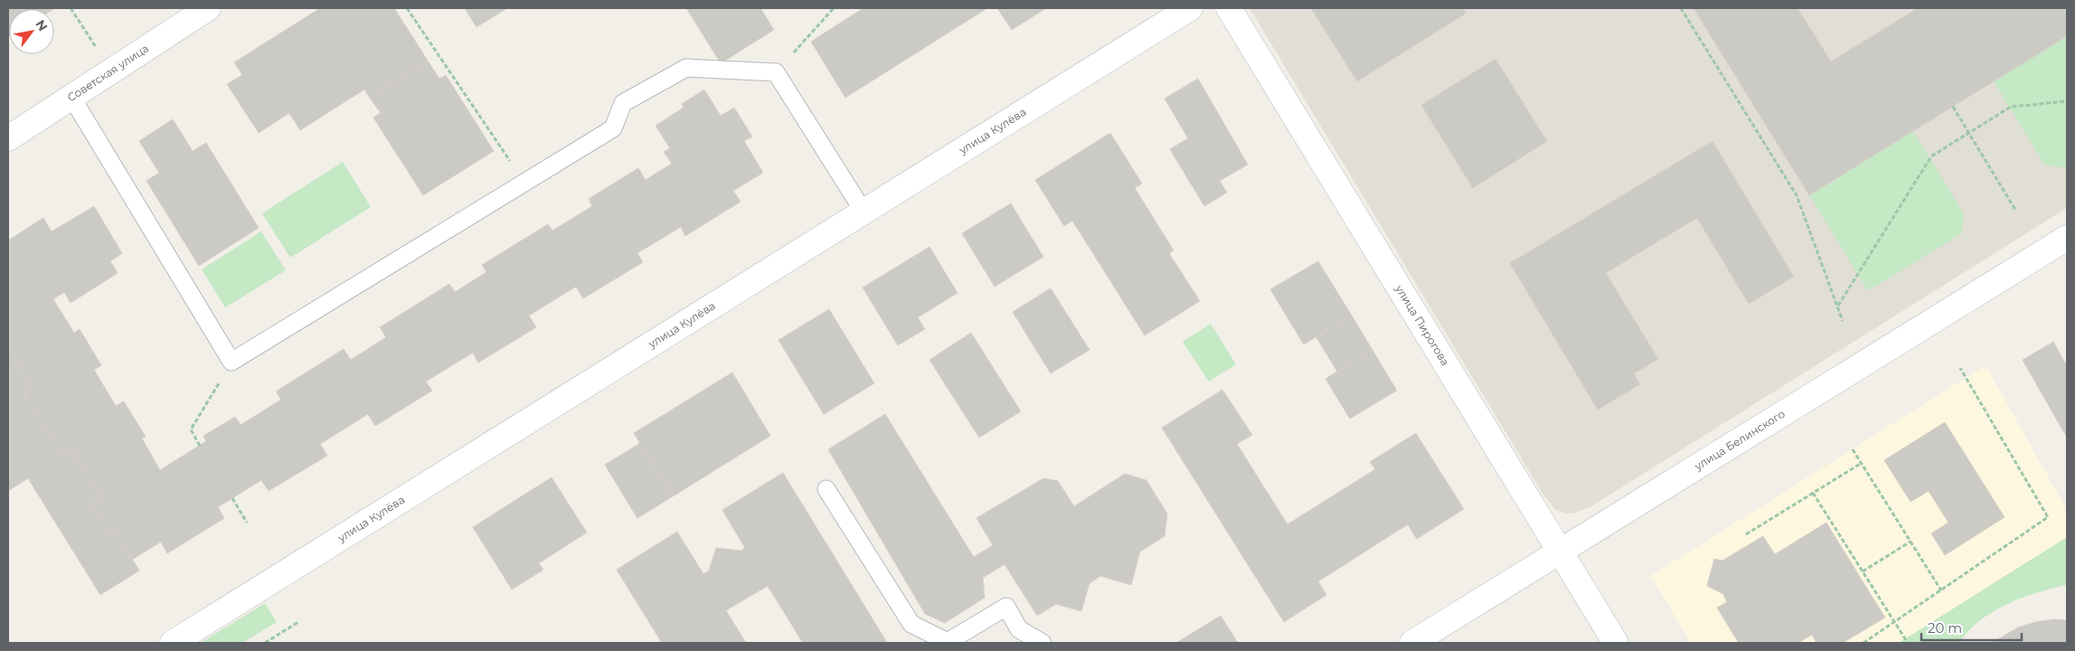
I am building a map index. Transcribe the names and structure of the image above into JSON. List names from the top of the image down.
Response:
{
  "streets": {
    "street": [
      "Советская улица",
      "улица Кулёва",
      "улица Пирогова",
      "улица Белинского"
    ]
  },
  "crossings": [
    ["улица Пирогова", "улица Белинского"]
  ],
  "scale_bar": "20 m",
  "north": "top right"
}
